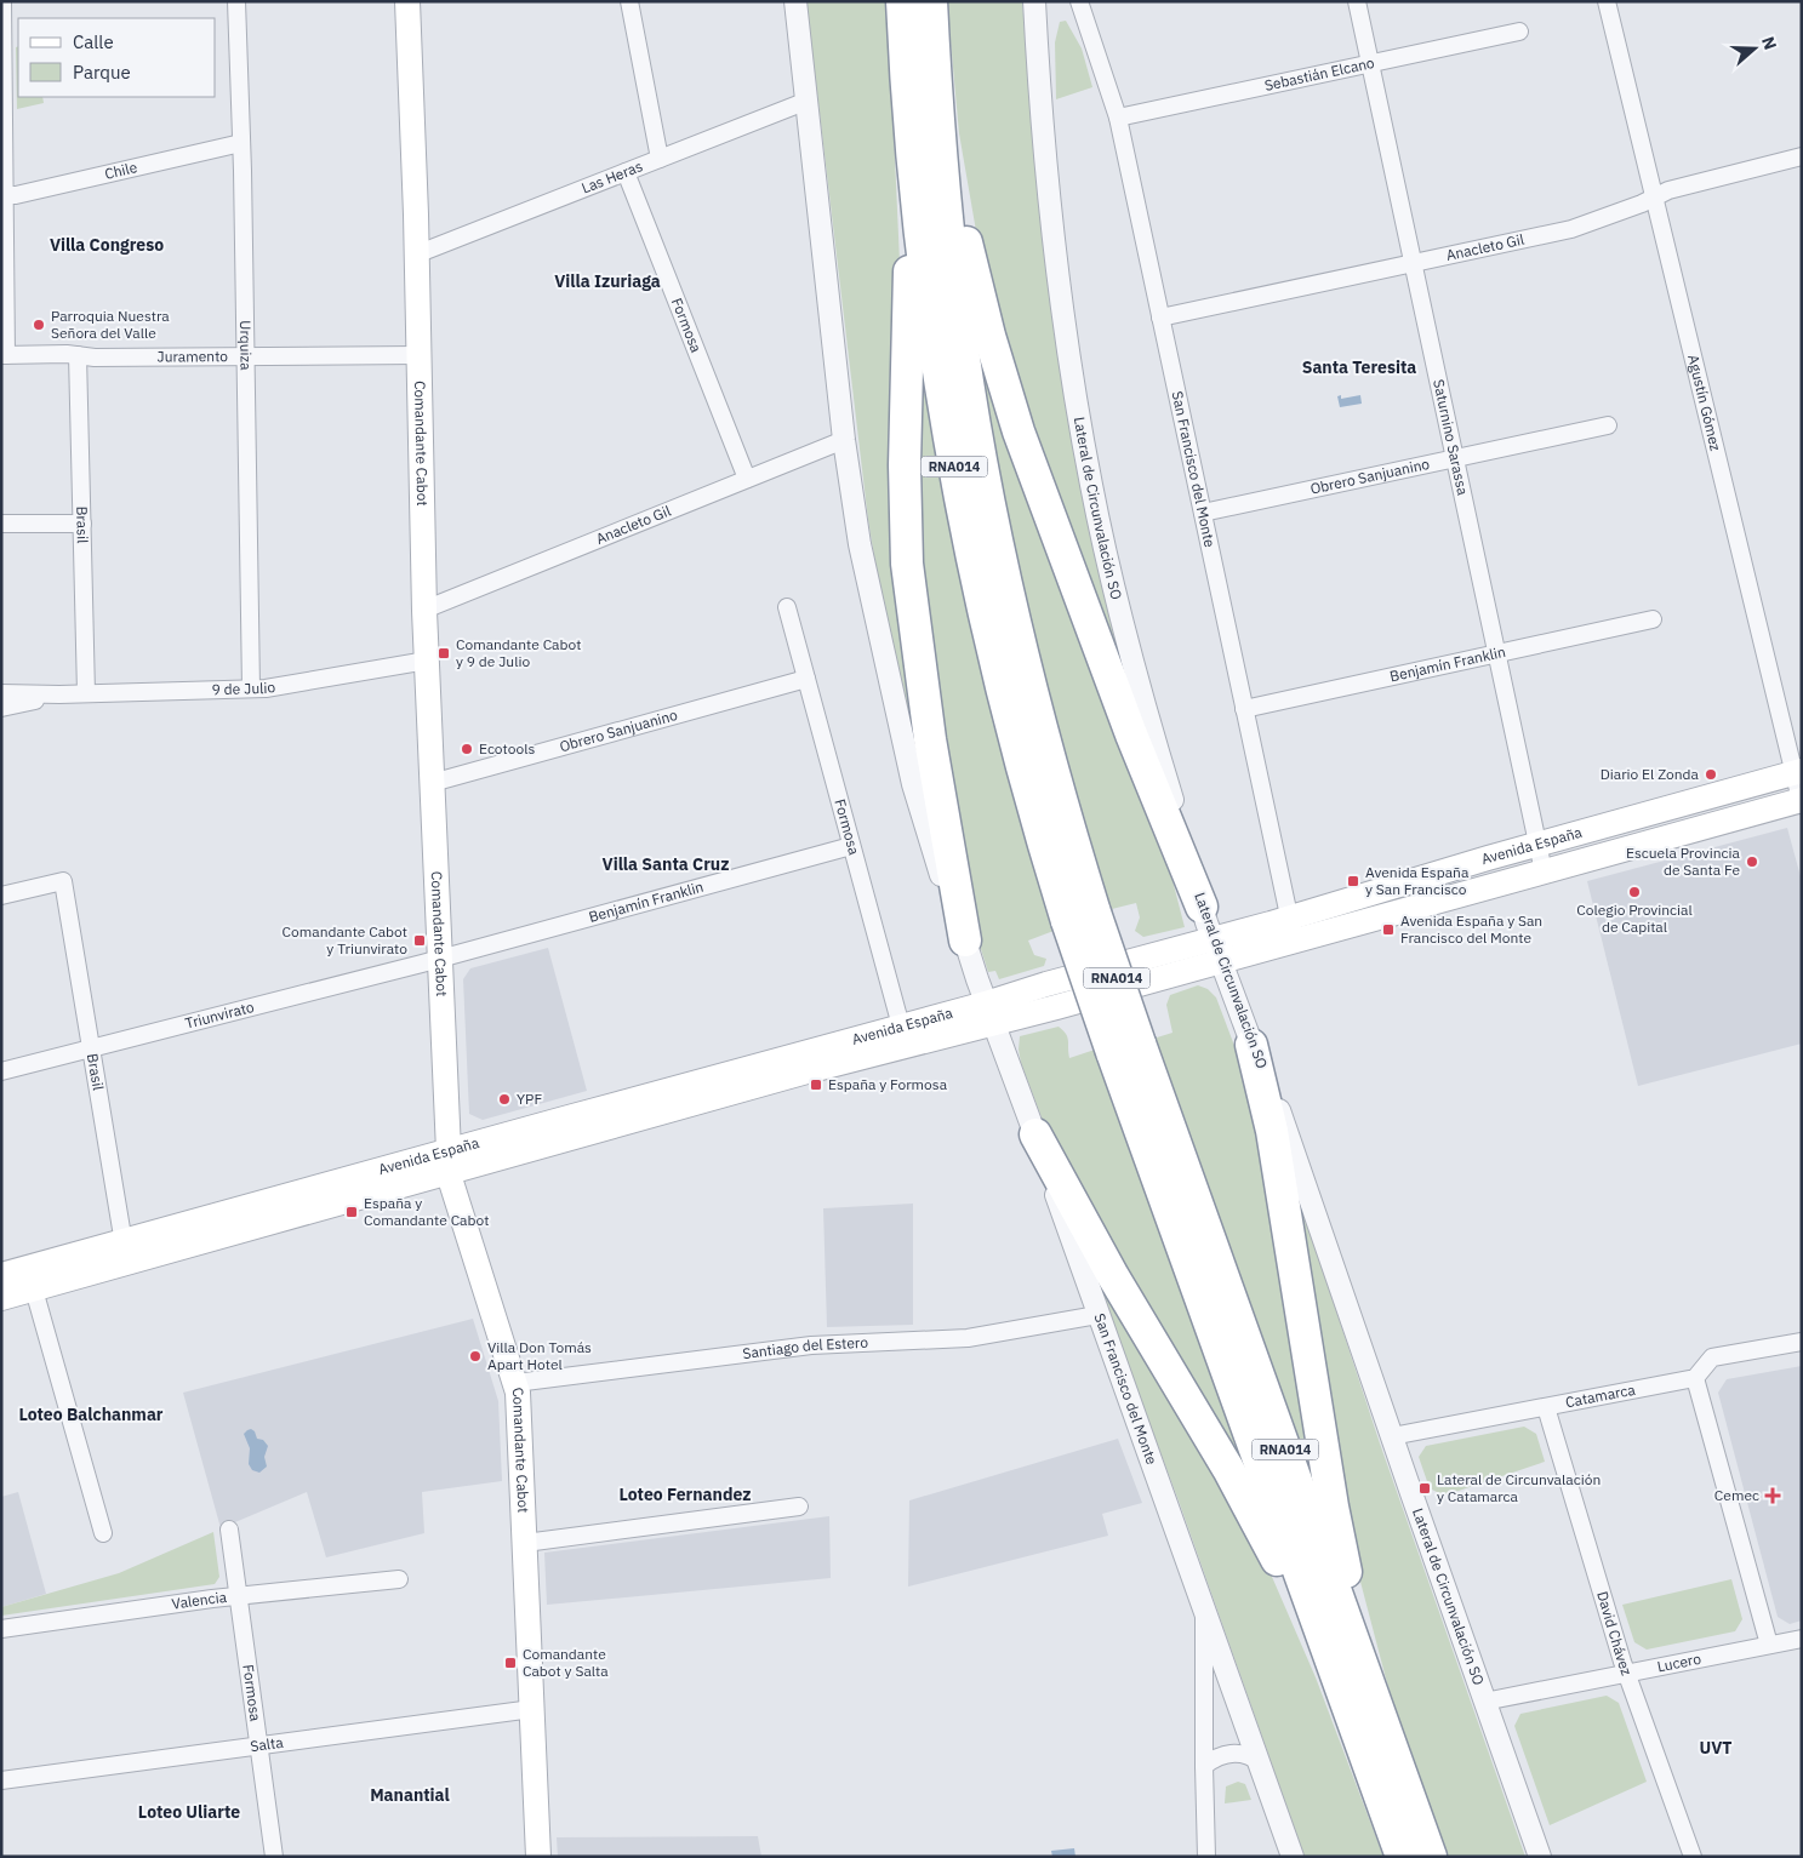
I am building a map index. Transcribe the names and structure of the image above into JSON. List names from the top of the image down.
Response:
{
  "streets": {
    "highway": ["RNA014"],
    "main road": ["Comandante Cabot", "Avenida España"],
    "street": [
      "Sebastián Elcano",
      "Chile",
      "Las Heras",
      "Anacleto Gil",
      "Formosa",
      "Urquiza",
      "Juramento",
      "Agustín Gómez",
      "Saturnino Sarassa",
      "San Francisco del Monte",
      "Obrero Sanjuanino",
      "Lateral de Circunvalación SO",
      "Brasil",
      "Benjamín Franklin",
      "9 de Julio",
      "Triunvirato",
      "Santiago del Estero",
      "Catamarca",
      "Valencia",
      "David Chávez",
      "Lucero",
      "Salta"
    ]
  },
  "crossings": [
    ["Sebastián Elcano", "Saturnino Sarassa"],
    ["Sebastián Elcano", "San Francisco del Monte"],
    ["Chile", "Urquiza"],
    ["Las Heras", "Formosa"],
    ["Las Heras", "Comandante Cabot"],
    ["Anacleto Gil", "Formosa"],
    ["Anacleto Gil", "Agustín Gómez"],
    ["Anacleto Gil", "Saturnino Sarassa"],
    ["Anacleto Gil", "Comandante Cabot"],
    ["Anacleto Gil", "San Francisco del Monte"],
    ["Formosa", "Obrero Sanjuanino"],
    ["Formosa", "Benjamín Franklin"],
    ["Formosa", "Avenida España"],
    ["Formosa", "Valencia"],
    ["Formosa", "Salta"],
    ["Urquiza", "Juramento"],
    ["Urquiza", "9 de Julio"],
    ["Juramento", "Comandante Cabot"],
    ["Juramento", "Brasil"],
    ["Agustín Gómez", "Avenida España"],
    ["Saturnino Sarassa", "Obrero Sanjuanino"],
    ["Saturnino Sarassa", "Benjamín Franklin"],
    ["Saturnino Sarassa", "Avenida España"],
    ["Comandante Cabot", "Obrero Sanjuanino"],
    ["Comandante Cabot", "Benjamín Franklin"],
    ["Comandante Cabot", "9 de Julio"],
    ["Comandante Cabot", "Avenida España"],
    ["Comandante Cabot", "Triunvirato"],
    ["Comandante Cabot", "Santiago del Estero"],
    ["Comandante Cabot", "Salta"],
    ["San Francisco del Monte", "Obrero Sanjuanino"],
    ["San Francisco del Monte", "Benjamín Franklin"],
    ["San Francisco del Monte", "Avenida España"],
    ["San Francisco del Monte", "Santiago del Estero"],
    ["Lateral de Circunvalación SO", "Avenida España"],
    ["Lateral de Circunvalación SO", "Catamarca"],
    ["Lateral de Circunvalación SO", "Lucero"],
    ["Brasil", "9 de Julio"],
    ["Brasil", "Avenida España"],
    ["Brasil", "Triunvirato"],
    ["Benjamín Franklin", "Triunvirato"],
    ["Catamarca", "David Chávez"],
    ["David Chávez", "Lucero"]
  ],
  "districts": [
    "Villa Congreso",
    "Villa Izuriaga",
    "Santa Teresita",
    "Villa Santa Cruz",
    "Loteo Balchanmar",
    "Loteo Fernandez",
    "UVT",
    "Manantial",
    "Loteo Uliarte"
  ],
  "places": {
    "other": [
      "Parroquia Nuestra Señora del Valle",
      "Ecotools",
      "Diario El Zonda",
      "Escuela Provincia de Santa Fe",
      "Colegio Provincial de Capital",
      "YPF",
      "Villa Don Tomás Apart Hotel"
    ],
    "transit": [
      "Comandante Cabot y 9 de Julio",
      "Avenida España y San Francisco",
      "Avenida España y San Francisco del Monte",
      "Comandante Cabot y Triunvirato",
      "España y Formosa",
      "España y Comandante Cabot",
      "Lateral de Circunvalación y Catamarca",
      "Comandante Cabot y Salta"
    ],
    "health": ["Cemec"]
  },
  "legend": ["Calle", "Parque"],
  "north": "right"
}
